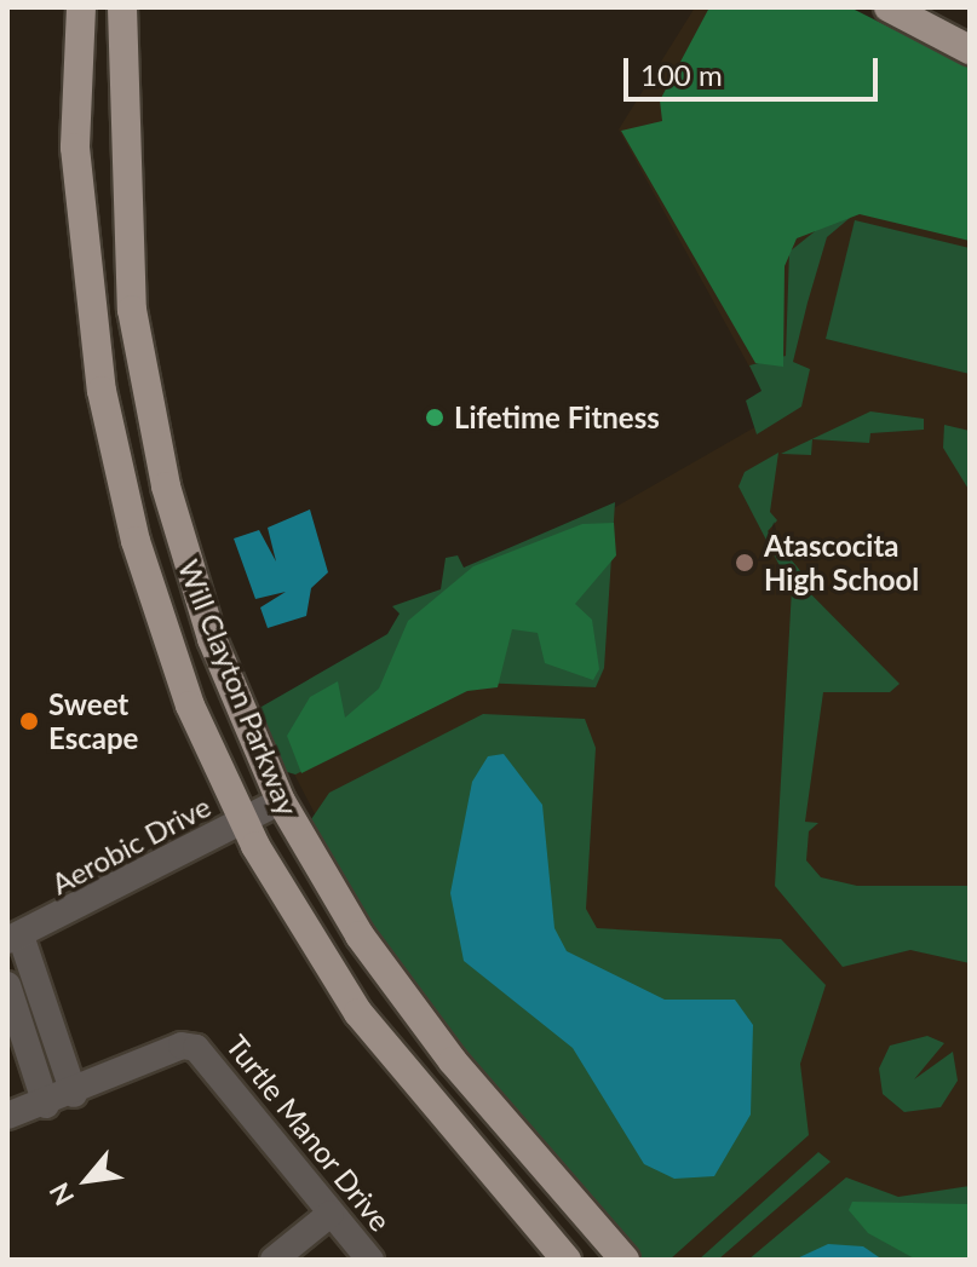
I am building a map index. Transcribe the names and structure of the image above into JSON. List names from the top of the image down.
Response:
{
  "streets": {
    "main road": ["Will Clayton Parkway"],
    "street": ["Aerobic Drive", "Turtle Manor Drive"]
  },
  "crossings": [
    ["Will Clayton Parkway", "Aerobic Drive"]
  ],
  "places": ["Lifetime Fitness", "Atascocita High School", "Sweet Escape"],
  "scale_bar": "100 m",
  "north": "bottom left"
}
